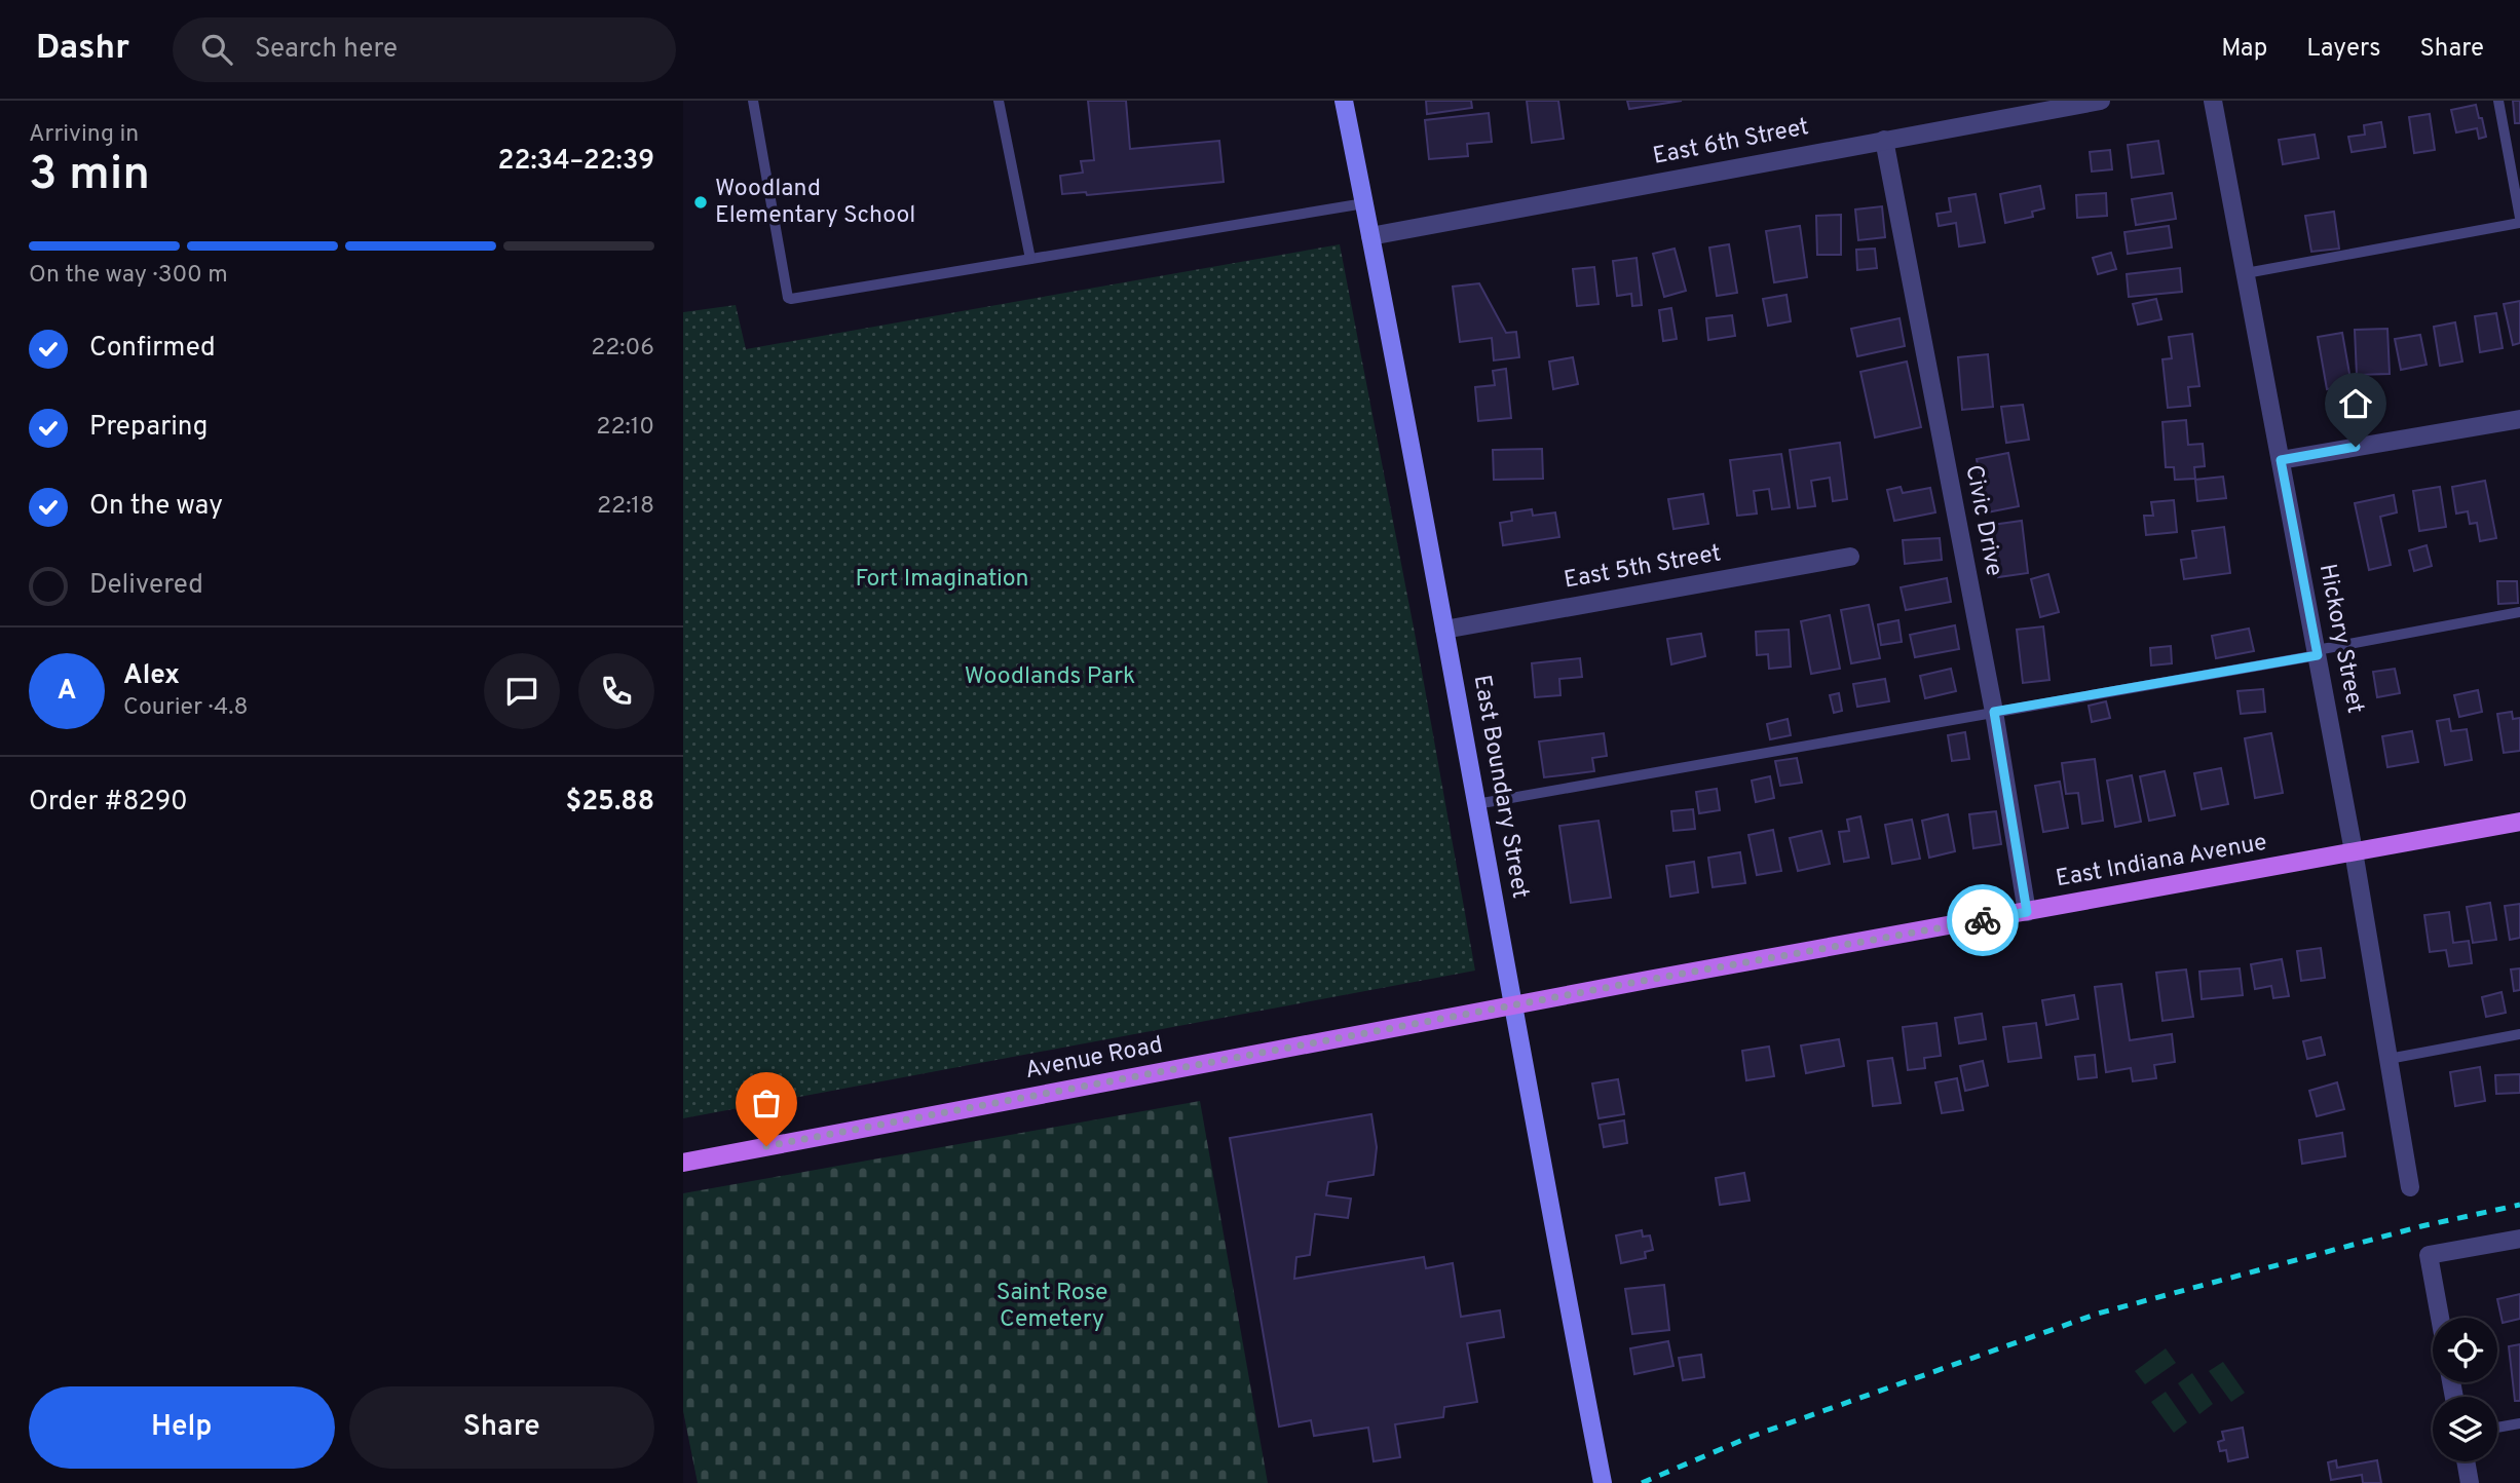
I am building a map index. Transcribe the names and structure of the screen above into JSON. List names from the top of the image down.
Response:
{
  "streets": {
    "main road": ["East Indiana Avenue", "Avenue Road"],
    "street": [
      "East 6th Street",
      "Civic Drive",
      "East 5th Street",
      "Hickory Street",
      "East Boundary Street"
    ]
  },
  "crossings": [
    ["East 6th Street", "Civic Drive"],
    ["East 6th Street", "East Boundary Street"],
    ["Civic Drive", "East Indiana Avenue"],
    ["East 5th Street", "East Boundary Street"],
    ["Hickory Street", "East Indiana Avenue"],
    ["East Boundary Street", "East Indiana Avenue"],
    ["East Boundary Street", "Avenue Road"],
    ["East Indiana Avenue", "Avenue Road"]
  ],
  "parks": ["Fort Imagination", "Woodlands Park", "Saint Rose Cemetery"],
  "places": ["Woodland Elementary School"],
  "page": {
    "header": "Dashr",
    "search": "Search here",
    "nav": ["Map", "Layers", "Share"],
    "heading": ["3 min", "Arriving in", "22:34–22:39"],
    "panel": [
      "Alex",
      "Courier · 4.8",
      "Order #8290",
      "$25.88"
    ],
    "bar": "On the way · 300 m",
    "list": [
      ["Confirmed", "22:06"],
      ["Preparing", "22:10"],
      ["On the way", "22:18"],
      "Delivered"
    ],
    "round": "A",
    "buttons": ["Help", "Share"]
  }
}
